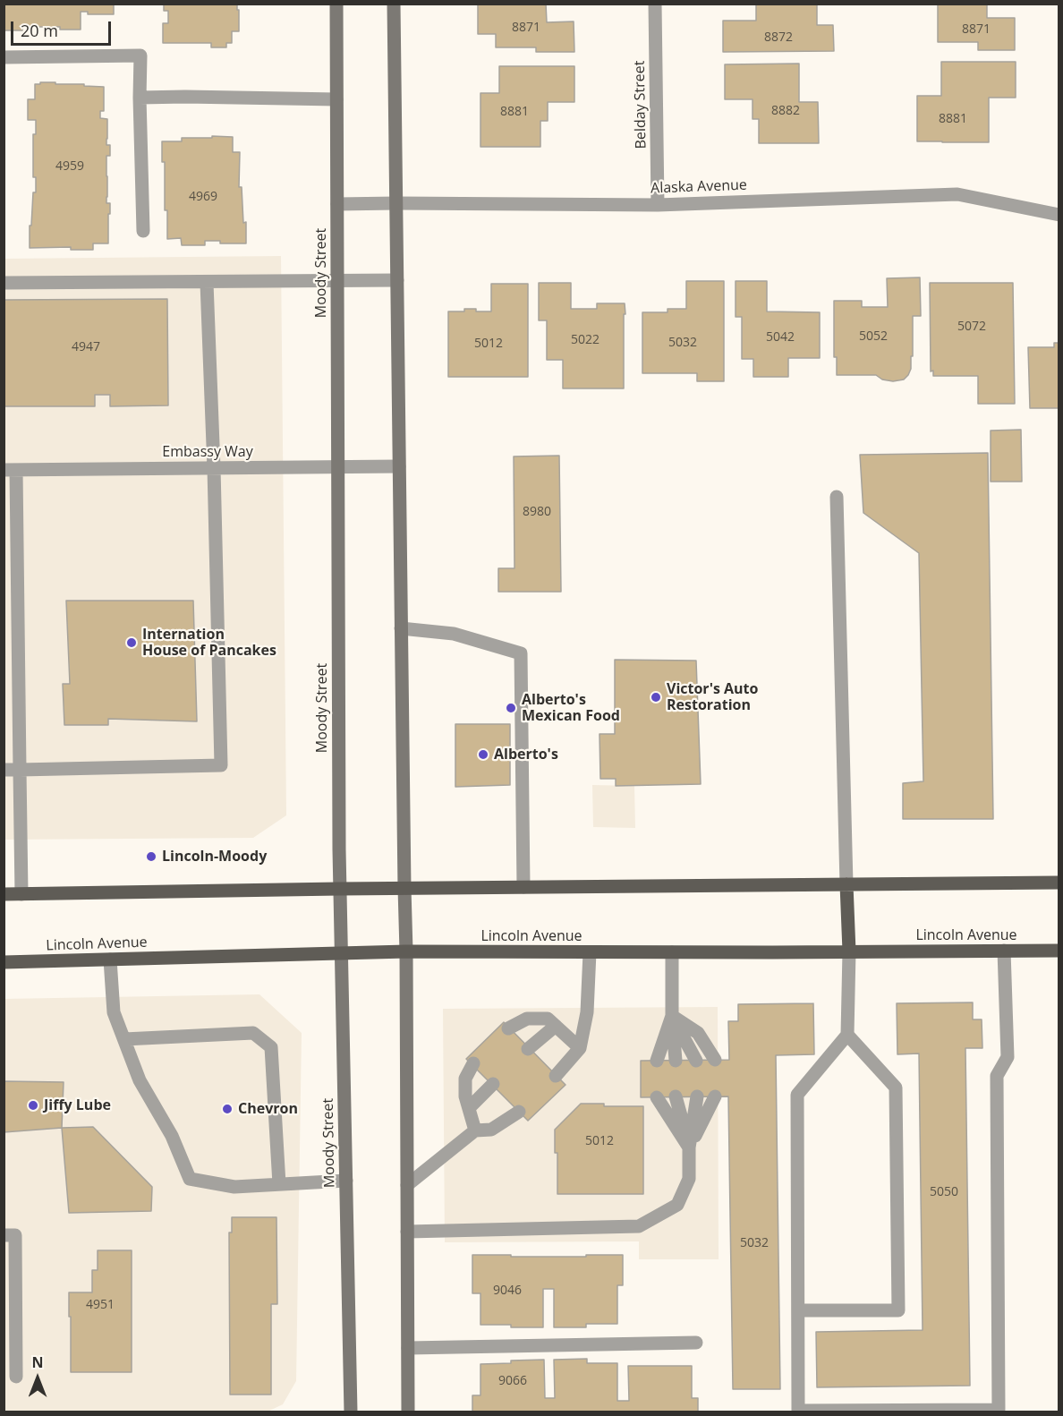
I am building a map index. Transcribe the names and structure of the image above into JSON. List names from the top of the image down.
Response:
{
  "streets": {
    "main road": ["Moody Street", "Lincoln Avenue"],
    "street": ["Belday Street", "Alaska Avenue", "Embassy Way"]
  },
  "crossings": [
    ["Belday Street", "Alaska Avenue"],
    ["Alaska Avenue", "Moody Street"],
    ["Moody Street", "Embassy Way"],
    ["Moody Street", "Lincoln Avenue"]
  ],
  "places": [
    "Internation House of Pancakes",
    "Victor's Auto Restoration",
    "Alberto's Mexican Food",
    "Alberto's",
    "Lincoln-Moody",
    "Jiffy Lube",
    "Chevron"
  ],
  "house_numbers": [
    "8871",
    "8871",
    "8872",
    "8882",
    "8881",
    "8881",
    "4959",
    "4969",
    "5072",
    "5052",
    "5042",
    "5022",
    "5032",
    "5012",
    "4947",
    "8980",
    "5012",
    "5050",
    "5032",
    "9046",
    "4951",
    "9066"
  ],
  "scale_bar": "20 m",
  "north": "top"
}
